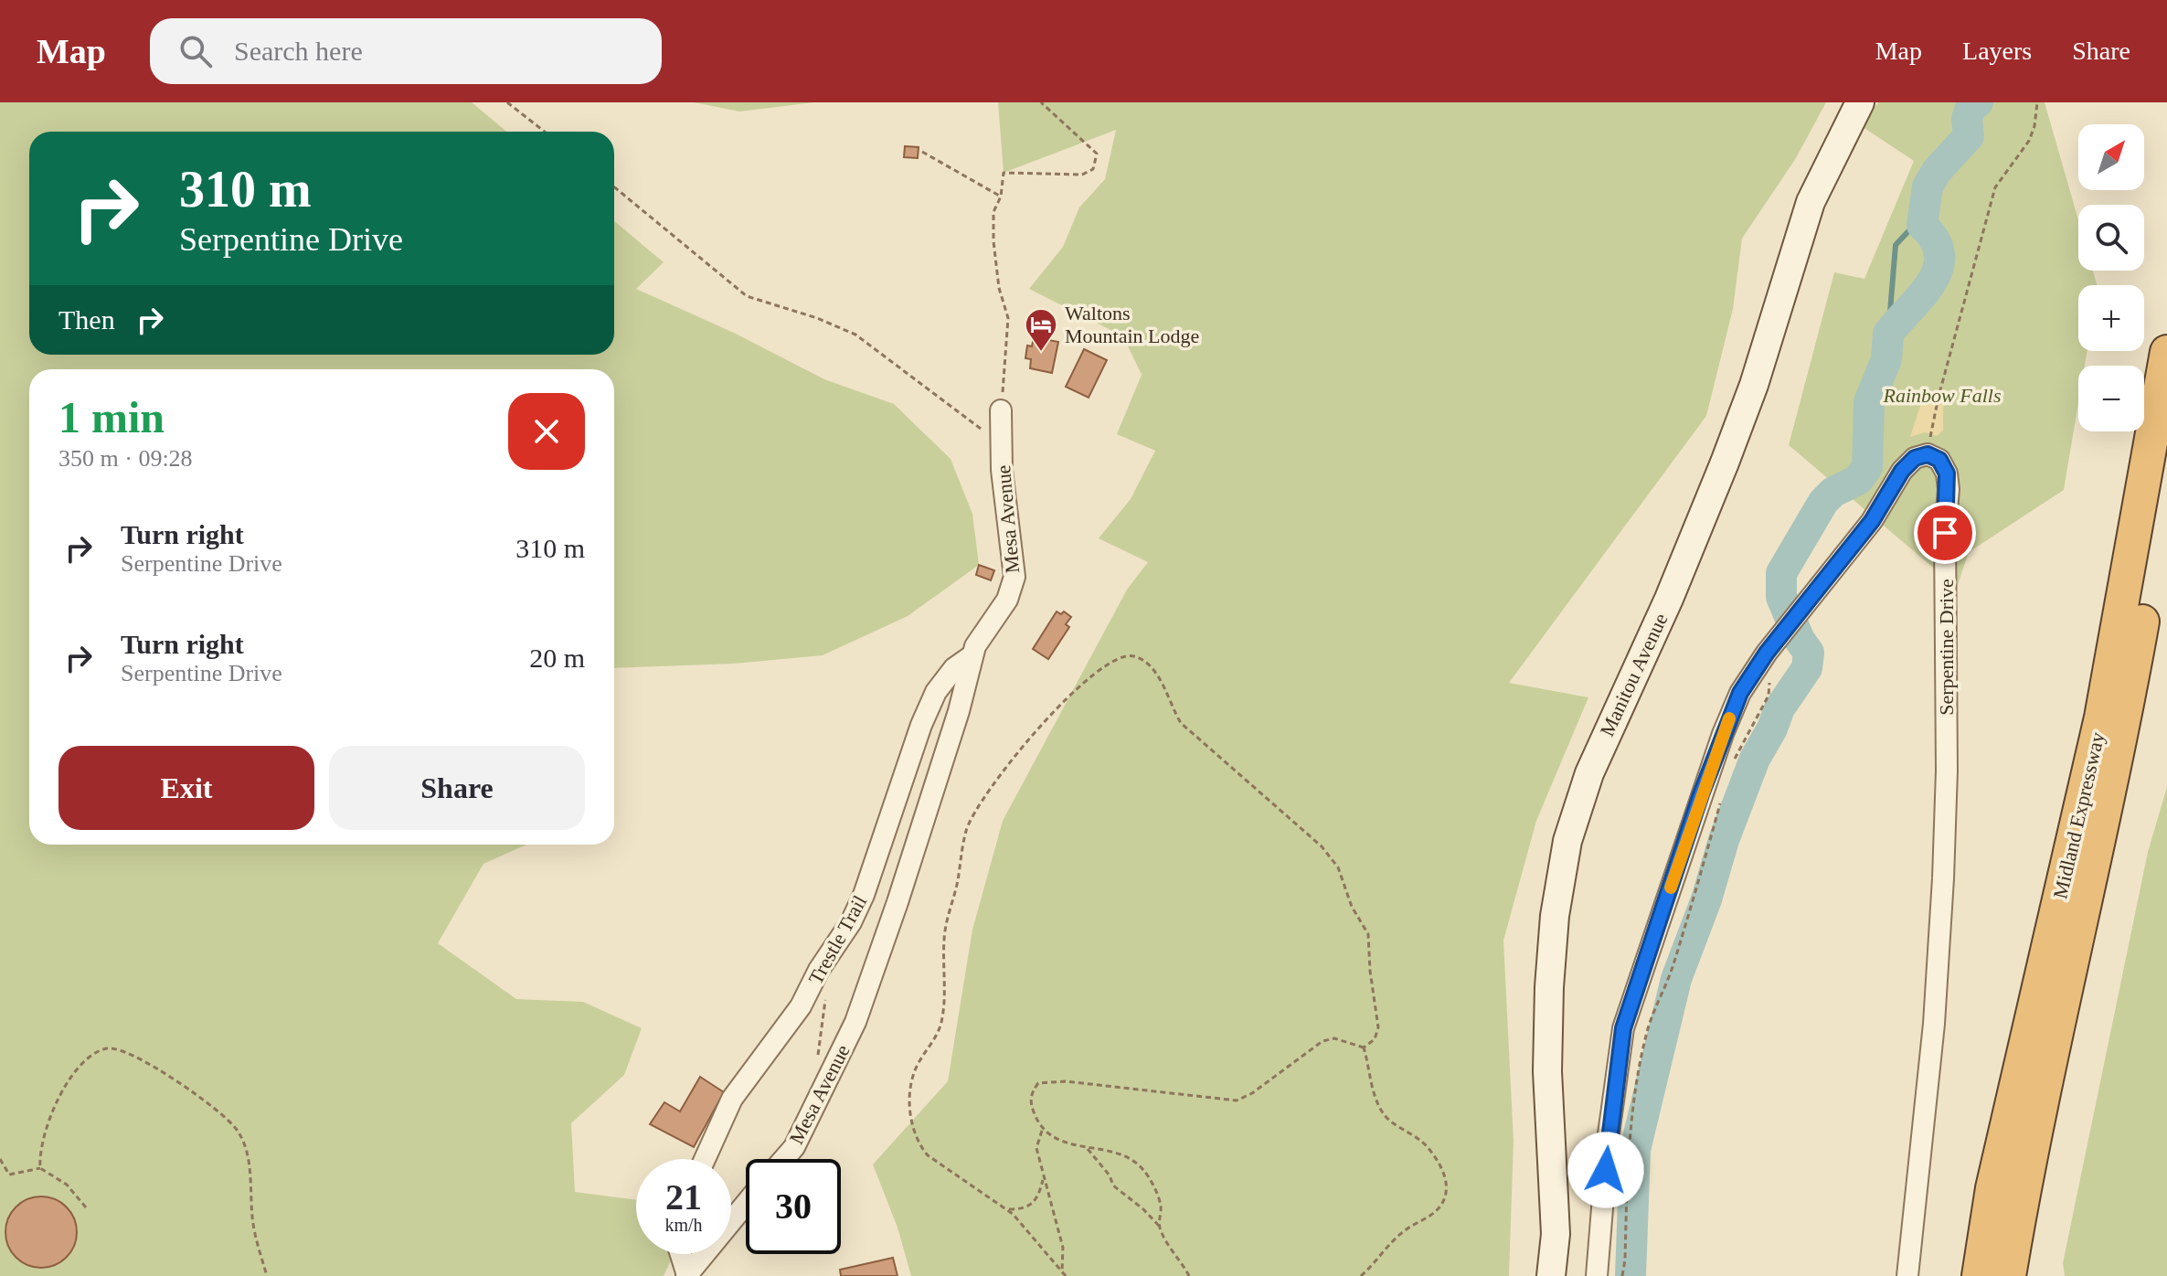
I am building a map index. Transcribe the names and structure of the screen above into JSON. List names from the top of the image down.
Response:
{
  "streets": {
    "highway": ["Midland Expressway"],
    "main road": ["Manitou Avenue"],
    "street": ["Mesa Avenue", "Serpentine Drive", "Trestle Trail"]
  },
  "crossings": [
    ["Mesa Avenue", "Trestle Trail"]
  ],
  "parks": ["Rainbow Falls"],
  "places": {
    "hotel": ["Waltons Mountain Lodge"]
  },
  "north": "top right",
  "page": {
    "header": "Map",
    "search": "Search here",
    "nav": ["Map", "Layers", "Share"],
    "map_buttons": ["+", "−"],
    "turn": ["310 m", "Serpentine Drive"],
    "then": "Then",
    "heading": ["1 min", "350 m · 09:28"],
    "list": [
      {
        "name": "Turn right",
        "note": "Serpentine Drive",
        "value": "310 m"
      },
      {
        "name": "Turn right",
        "note": "Serpentine Drive",
        "value": "20 m"
      }
    ],
    "buttons": ["Exit", "Share"],
    "speed": "21 km/h",
    "limit": "30"
  }
}
